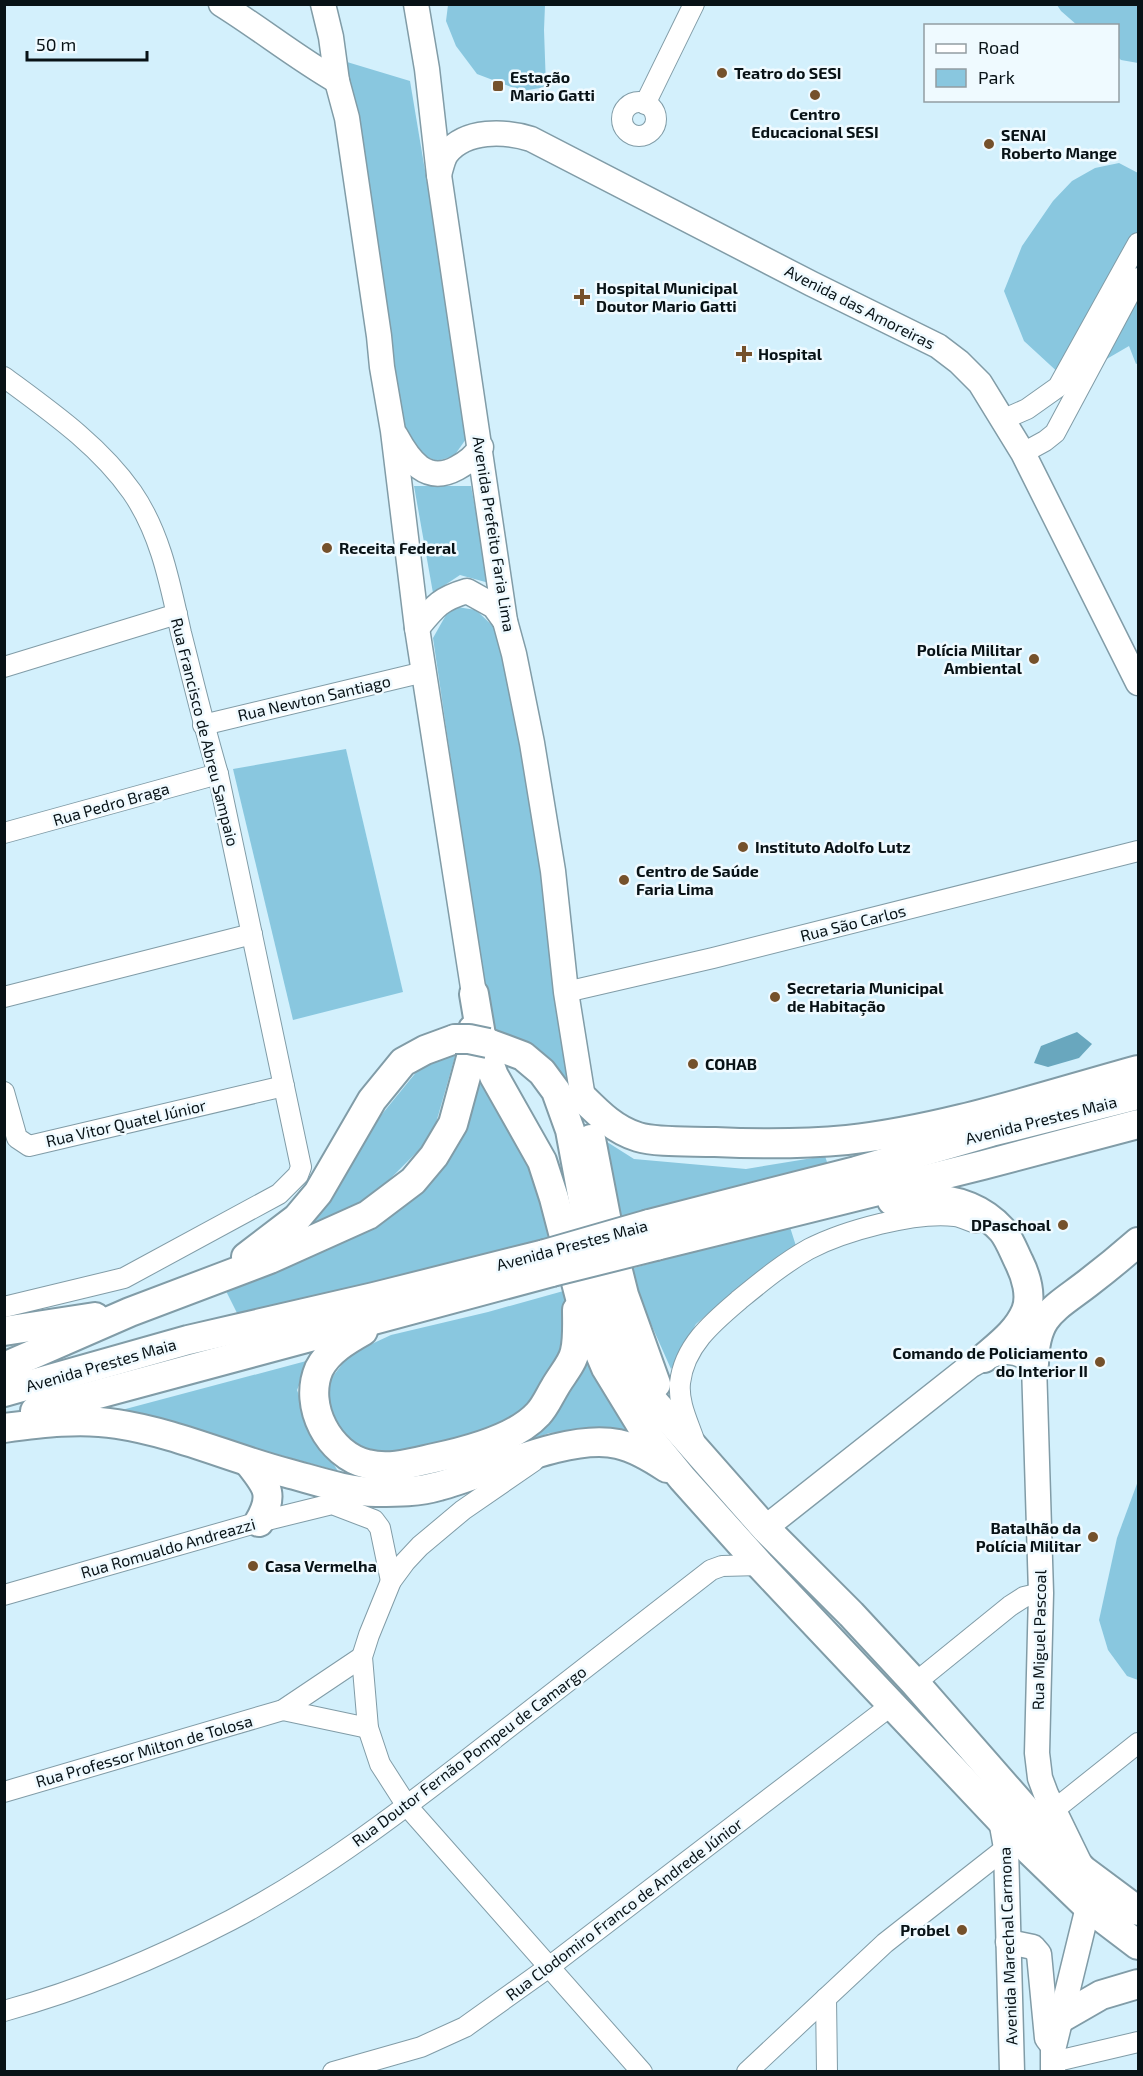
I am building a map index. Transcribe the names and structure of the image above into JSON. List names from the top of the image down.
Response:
{
  "streets": {
    "highway": ["Avenida Prestes Maia"],
    "main road": [
      "Avenida das Amoreiras",
      "Avenida Prefeito Faria Lima",
      "Rua Miguel Pascoal",
      "Avenida Marechal Carmona"
    ],
    "street": [
      "Rua Newton Santiago",
      "Rua Francisco de Abreu Sampaio",
      "Rua Pedro Braga",
      "Rua São Carlos",
      "Rua Vitor Quatel Júnior",
      "Rua Romualdo Andreazzi",
      "Rua Professor Milton de Tolosa",
      "Rua Doutor Fernão Pompeu de Camargo",
      "Rua Clodomiro Franco de Andrede Júnior"
    ]
  },
  "crossings": [
    ["Avenida das Amoreiras", "Avenida Prefeito Faria Lima"],
    ["Avenida Prefeito Faria Lima", "Rua São Carlos"],
    ["Rua Newton Santiago", "Rua Francisco de Abreu Sampaio"],
    ["Rua Francisco de Abreu Sampaio", "Rua Pedro Braga"],
    ["Rua Francisco de Abreu Sampaio", "Rua Vitor Quatel Júnior"]
  ],
  "places": {
    "other": [
      "Teatro do SESI",
      "Centro Educacional SESI",
      "SENAI Roberto Mange",
      "Receita Federal",
      "Polícia Militar Ambiental",
      "Instituto Adolfo Lutz",
      "Centro de Saúde Faria Lima",
      "Secretaria Municipal de Habitação",
      "COHAB",
      "DPaschoal",
      "Comando de Policiamento do Interior II",
      "Batalhão da Polícia Militar",
      "Casa Vermelha",
      "Probel"
    ],
    "transit": ["Estação Mario Gatti"],
    "health": ["Hospital Municipal Doutor Mario Gatti", "Hospital"]
  },
  "legend": ["Road", "Park"],
  "scale_bar": "50 m"
}
